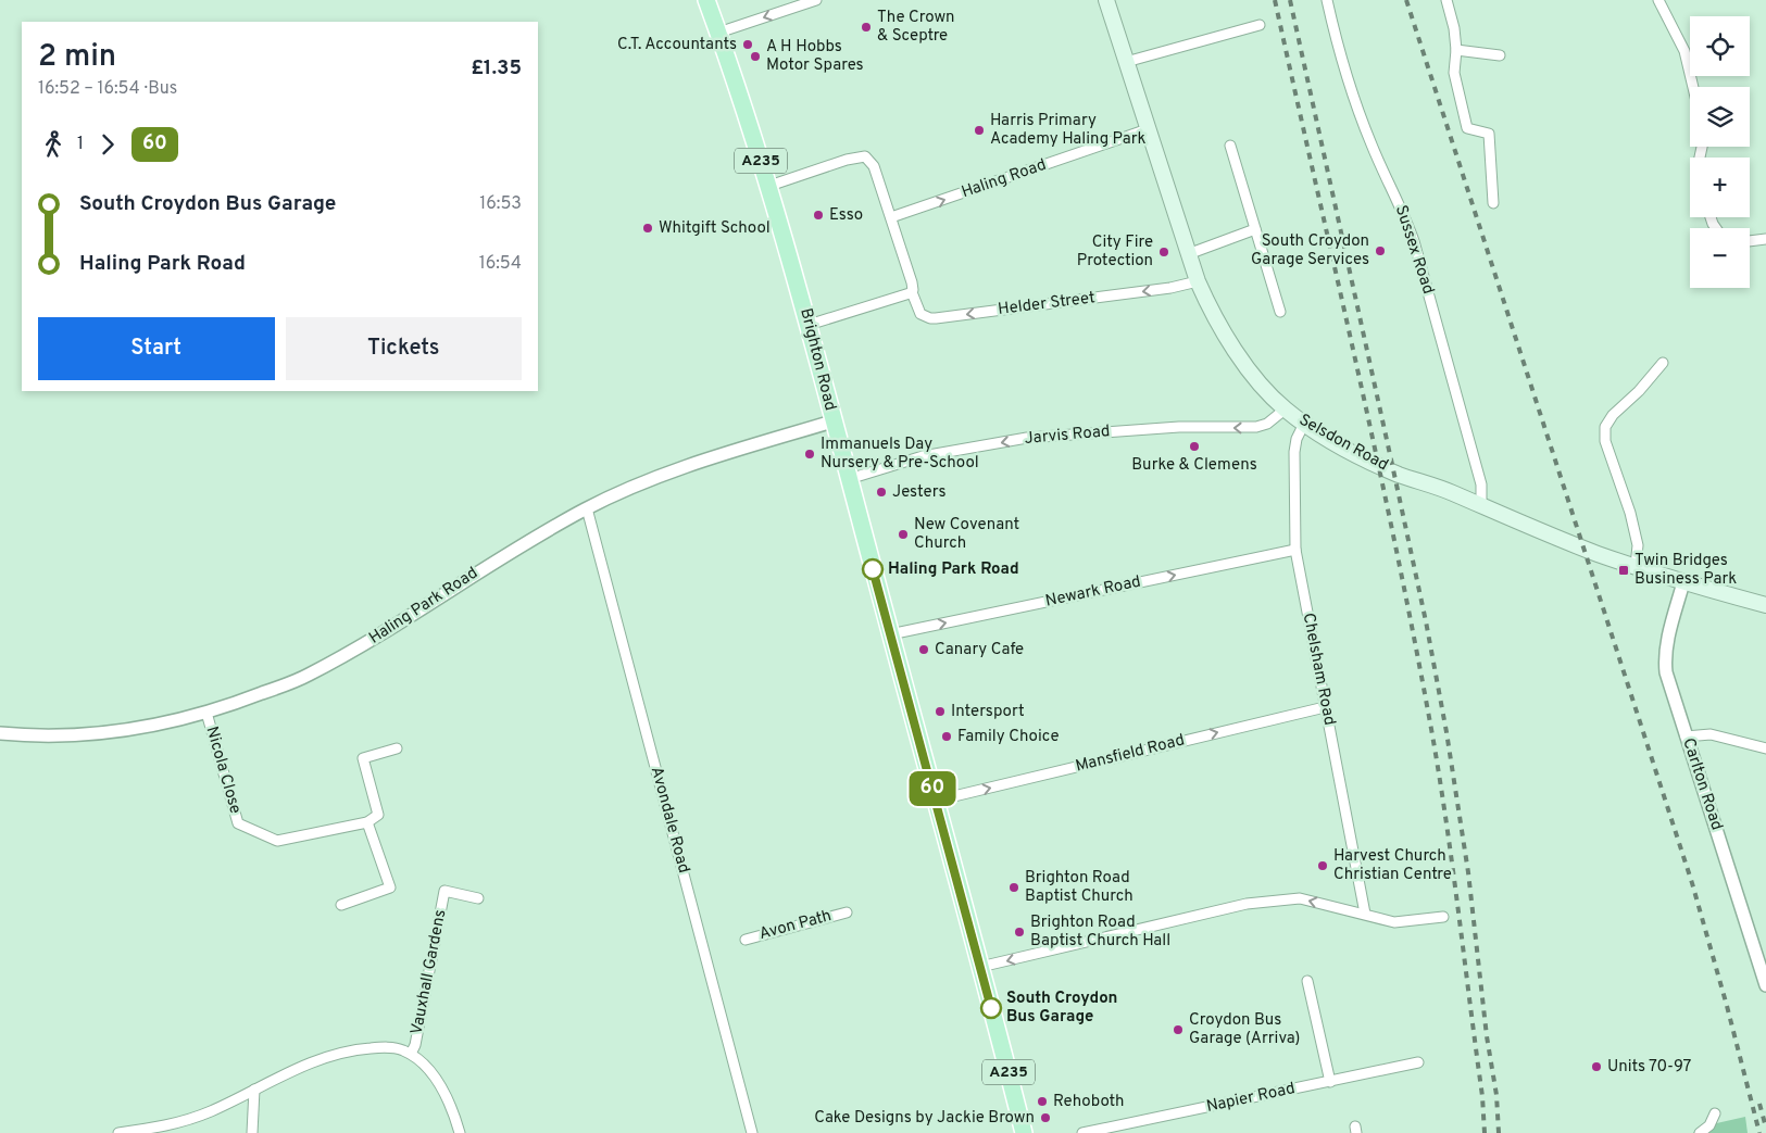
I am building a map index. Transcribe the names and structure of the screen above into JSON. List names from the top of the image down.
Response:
{
  "streets": {
    "main road": ["A235", "Brighton Road", "Selsdon Road"],
    "street": [
      "Haling Road",
      "Sussex Road",
      "Helder Street",
      "Jarvis Road",
      "Newark Road",
      "Haling Park Road",
      "Chelsham Road",
      "Mansfield Road",
      "Nicola Close",
      "Carlton Road",
      "Avondale Road",
      "Avon Path",
      "Vauxhall Gardens",
      "Napier Road"
    ]
  },
  "crossings": [
    ["Haling Road", "Selsdon Road"],
    ["Sussex Road", "Selsdon Road"],
    ["Helder Street", "Selsdon Road"],
    ["Brighton Road", "Jarvis Road"],
    ["Brighton Road", "Newark Road"],
    ["Brighton Road", "Haling Park Road"],
    ["Brighton Road", "Mansfield Road"],
    ["Jarvis Road", "Selsdon Road"],
    ["Selsdon Road", "Chelsham Road"],
    ["Selsdon Road", "Carlton Road"],
    ["Newark Road", "Chelsham Road"],
    ["Haling Park Road", "Nicola Close"],
    ["Haling Park Road", "Avondale Road"],
    ["Chelsham Road", "Mansfield Road"]
  ],
  "one_way": [
    "Haling Road",
    "Helder Street",
    "Jarvis Road",
    "Newark Road",
    "Mansfield Road"
  ],
  "places": {
    "other": [
      "The Crown & Sceptre",
      "C.T. Accountants",
      "A H Hobbs Motor Spares",
      "Harris Primary Academy Haling Park",
      "Esso",
      "Whitgift School",
      "South Croydon Garage Services",
      "City Fire Protection",
      "Burke & Clemens",
      "Immanuels Day Nursery & Pre-School",
      "Jesters",
      "New Covenant Church",
      "Haling Park Road",
      "Canary Cafe",
      "Intersport",
      "Family Choice",
      "Harvest Church Christian Centre",
      "Brighton Road Baptist Church",
      "Brighton Road Baptist Church Hall",
      "South Croydon Bus Garage",
      "Croydon Bus Garage (Arriva)",
      "Units 70-97",
      "Rehoboth",
      "Cake Designs by Jackie Brown"
    ],
    "transit": ["Twin Bridges Business Park"]
  },
  "lines": ["bus line 60"],
  "page": {
    "on_map": "60",
    "map_buttons": ["+", "−"],
    "heading": ["2 min", "16:52 – 16:54 · Bus", "£1.35"],
    "legs": ["1", "60"],
    "list": [
      {
        "name": "South Croydon Bus Garage",
        "value": "16:53"
      },
      {
        "name": "Haling Park Road",
        "value": "16:54"
      }
    ],
    "buttons": ["Start", "Tickets"]
  }
}
